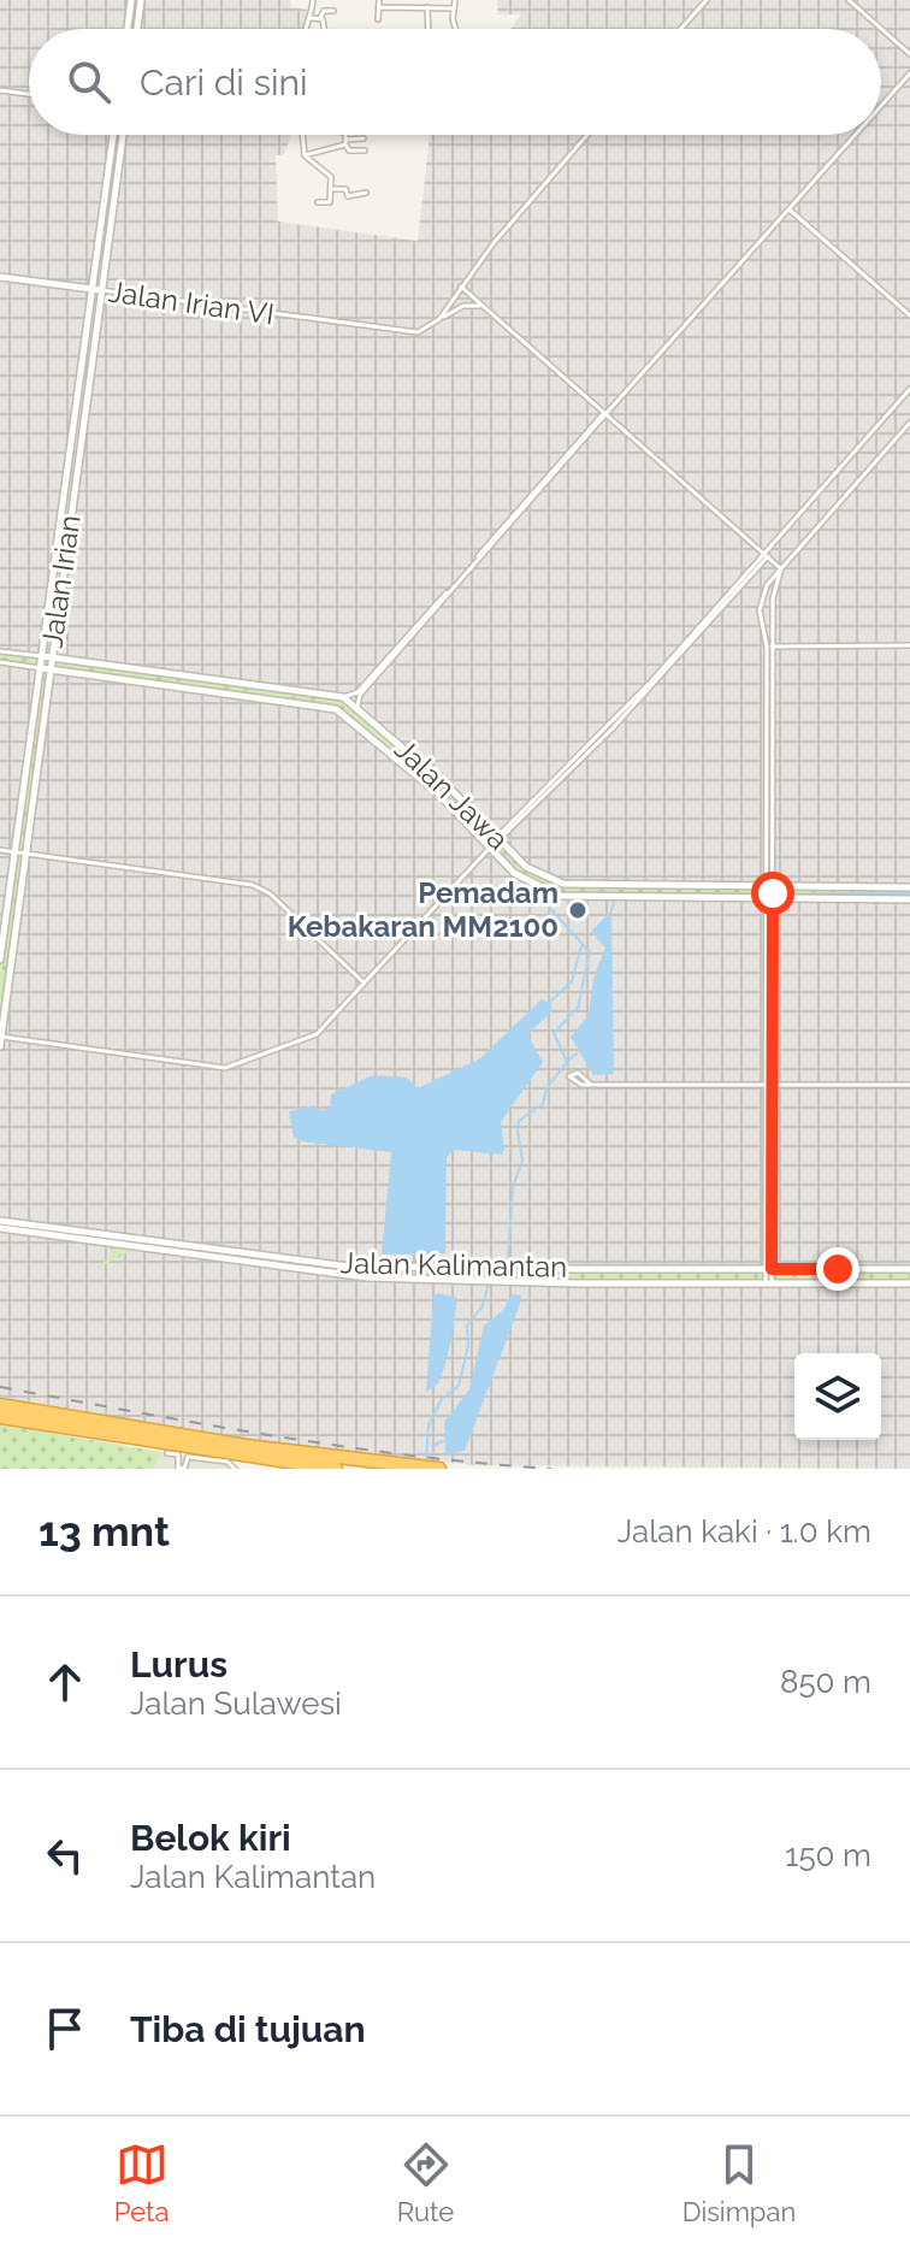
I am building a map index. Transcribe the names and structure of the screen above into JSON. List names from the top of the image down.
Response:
{
  "streets": {
    "street": [
      "Jalan Irian VI",
      "Jalan Irian",
      "Jalan Jawa",
      "Jalan Kalimantan"
    ]
  },
  "crossings": [
    ["Jalan Irian VI", "Jalan Irian"],
    ["Jalan Irian", "Jalan Jawa"]
  ],
  "places": ["Pemadam Kebakaran MM2100"],
  "page": {
    "search": "Cari di sini",
    "heading": ["13 mnt", "Jalan kaki · 1.0 km"],
    "list": [
      ["Lurus", "Jalan Sulawesi", "850 m"],
      ["Belok kiri", "Jalan Kalimantan", "150 m"],
      "Tiba di tujuan"
    ],
    "nav": ["Peta", "Rute", "Disimpan"]
  }
}
